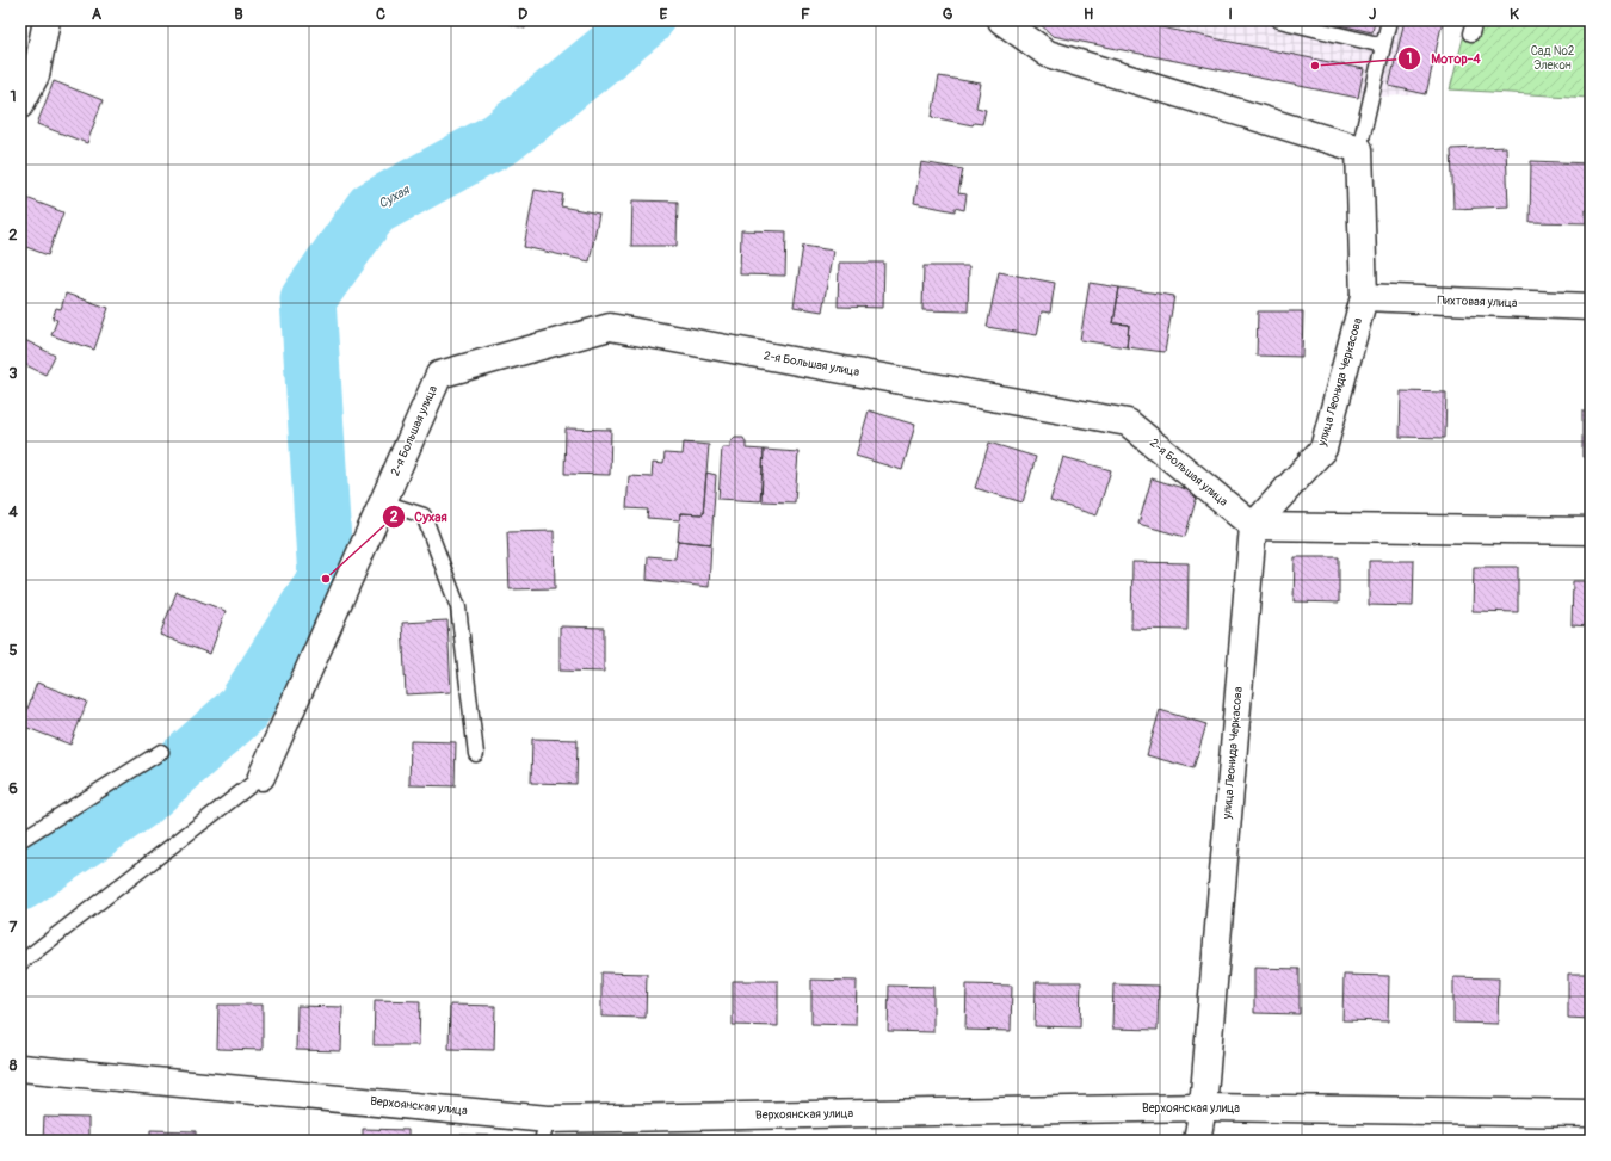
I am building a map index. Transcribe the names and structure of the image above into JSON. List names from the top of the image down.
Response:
{
  "streets": {
    "street": [
      "Пихтовая улица",
      "2-я Большая улица",
      "улица Леонида Черкасова",
      "Верхоянская улица"
    ]
  },
  "crossings": [
    ["Пихтовая улица", "улица Леонида Черкасова"],
    ["2-я Большая улица", "улица Леонида Черкасова"],
    ["улица Леонида Черкасова", "Верхоянская улица"]
  ],
  "water": ["Сухая"],
  "parks": ["Сад №2 Элекон"],
  "places": ["Мотор-4", "Сухая"],
  "grid": {
    "columns": [
      "A",
      "B",
      "C",
      "D",
      "E",
      "F",
      "G",
      "H",
      "I",
      "J",
      "K"
    ],
    "rows": [
      "1",
      "2",
      "3",
      "4",
      "5",
      "6",
      "7",
      "8"
    ]
  }
}
